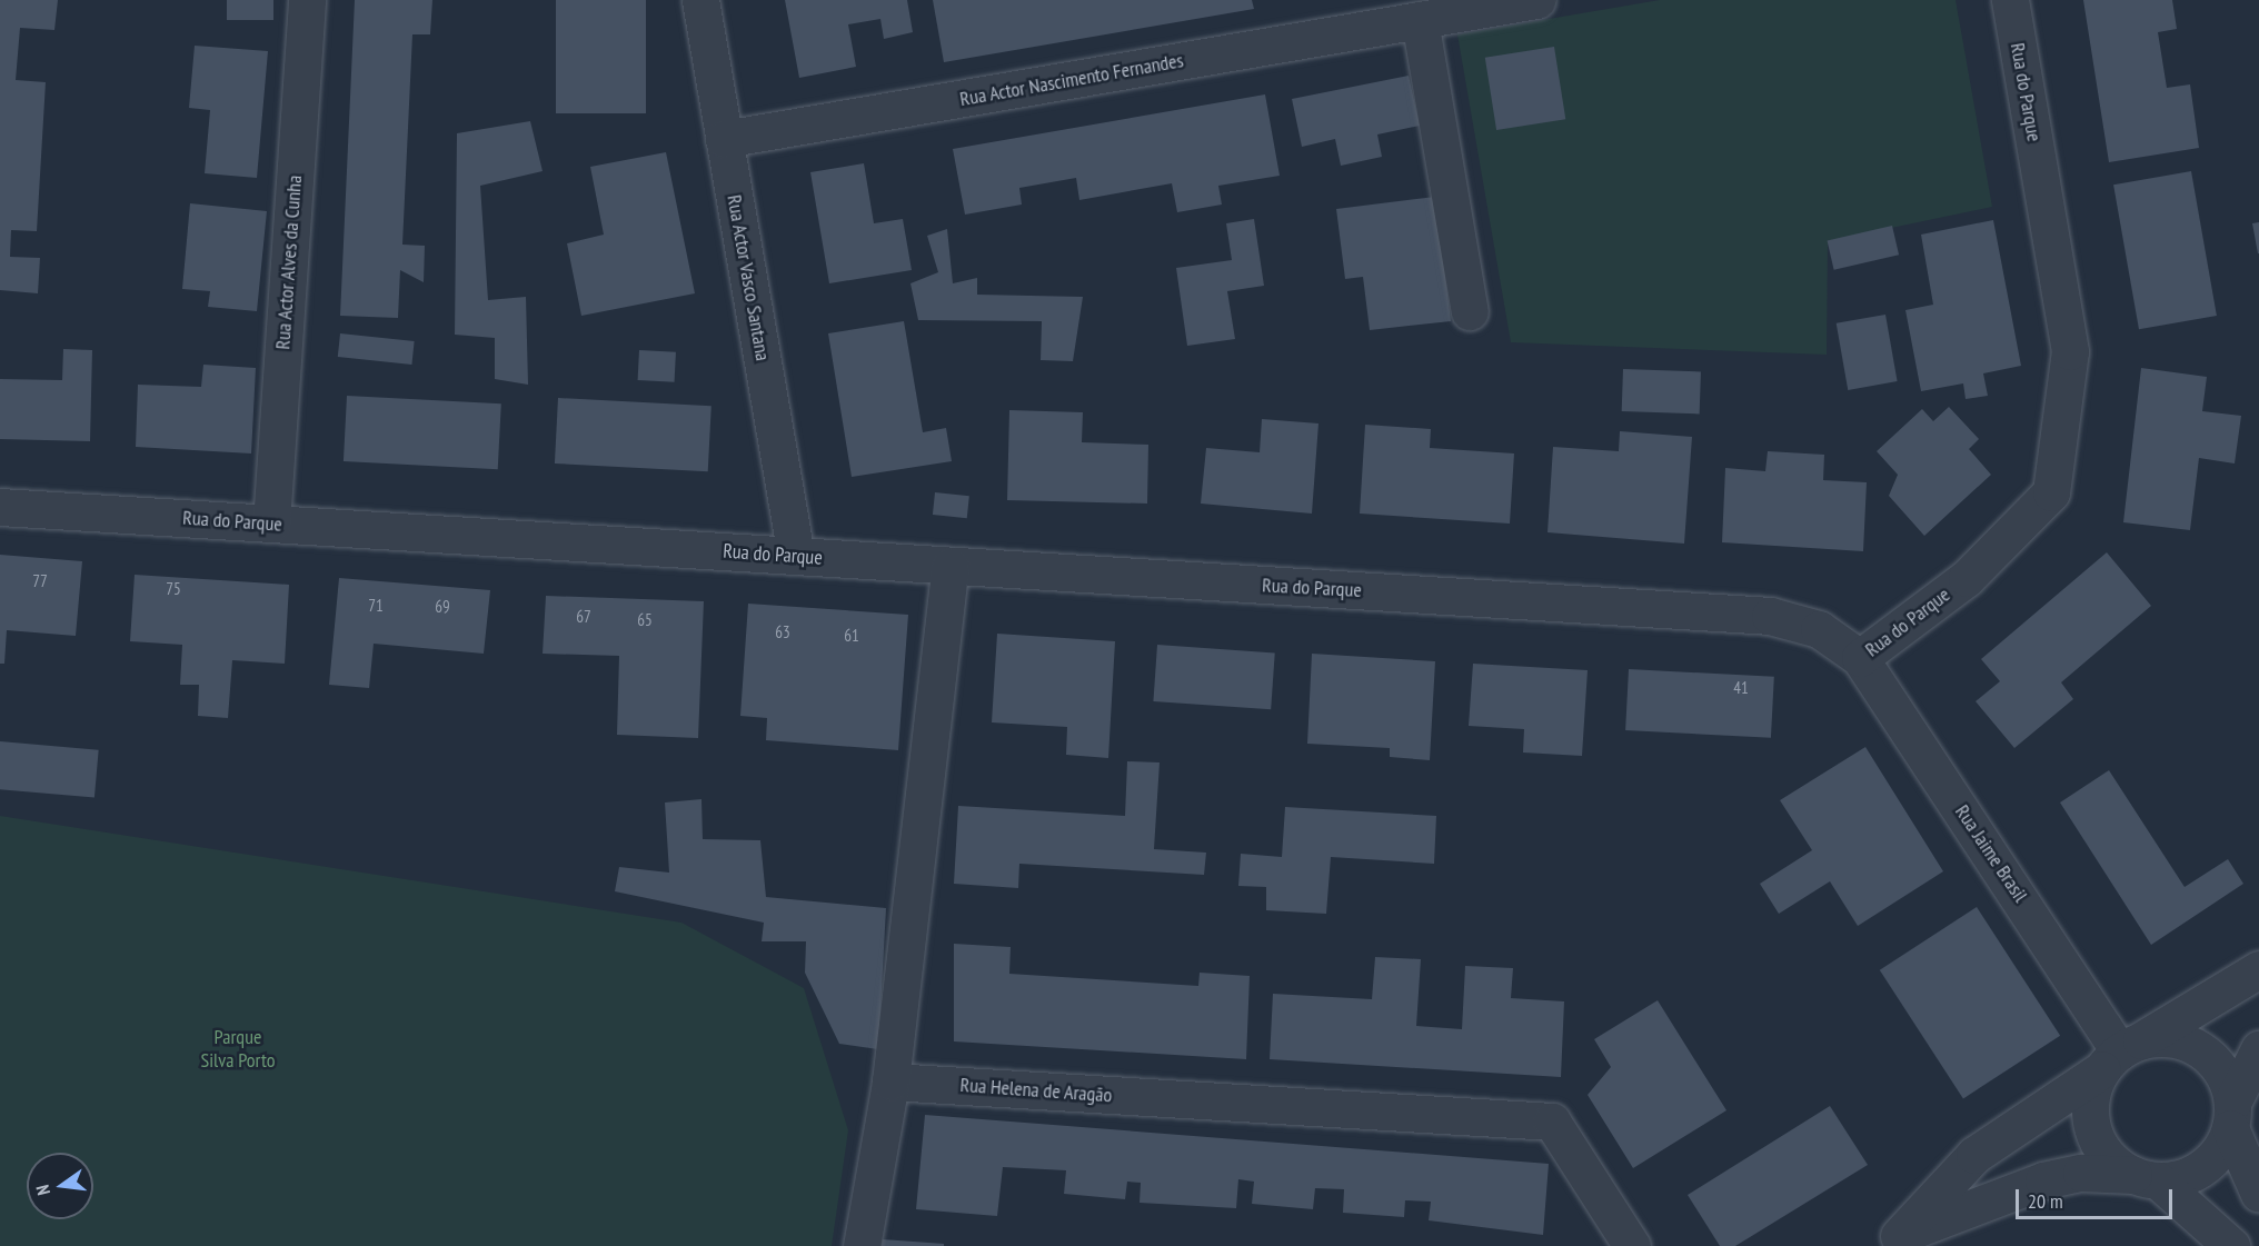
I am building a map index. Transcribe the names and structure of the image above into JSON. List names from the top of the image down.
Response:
{
  "streets": {
    "street": [
      "Rua Actor Nascimento Fernandes",
      "Rua do Parque",
      "Rua Actor Alves da Cunha",
      "Rua Actor Vasco Santana",
      "Rua Jaime Brasil",
      "Rua Helena de Aragão"
    ]
  },
  "crossings": [
    ["Rua Actor Nascimento Fernandes", "Rua Actor Vasco Santana"],
    ["Rua do Parque", "Rua Actor Alves da Cunha"],
    ["Rua do Parque", "Rua Actor Vasco Santana"],
    ["Rua do Parque", "Rua Jaime Brasil"]
  ],
  "parks": ["Parque Silva Porto"],
  "house_numbers": [
    "77",
    "75",
    "71",
    "69",
    "67",
    "65",
    "63",
    "61",
    "41"
  ],
  "scale_bar": "20 m",
  "north": "left"
}
